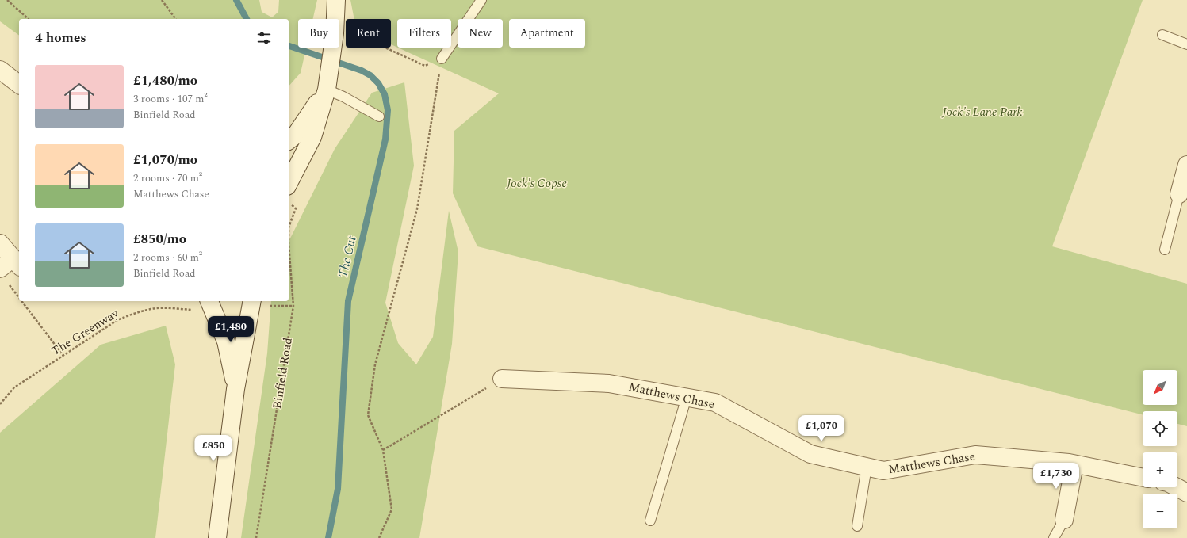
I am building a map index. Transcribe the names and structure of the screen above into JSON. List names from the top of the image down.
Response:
{
  "streets": {
    "street": ["Matthews Chase"],
    "path": ["The Greenway", "Binfield Road"]
  },
  "water": ["The Cut"],
  "parks": ["Jock's Lane Park", "Jock's Copse"],
  "north": "bottom left",
  "page": {
    "chip": [
      "Buy",
      "Rent",
      "Filters",
      "New",
      "Apartment"
    ],
    "heading": "4 homes",
    "list": [
      {
        "name": "£1,480/mo",
        "note": "3 rooms · 107 m² · Binfield Road"
      },
      {
        "name": "£1,070/mo",
        "note": "2 rooms · 70 m² · Matthews Chase"
      },
      {
        "name": "£850/mo",
        "note": "2 rooms · 60 m² · Binfield Road"
      }
    ],
    "price": [
      "£1,480",
      "£1,070",
      "£850",
      "£1,730"
    ],
    "map_buttons": ["+", "−"]
  }
}
